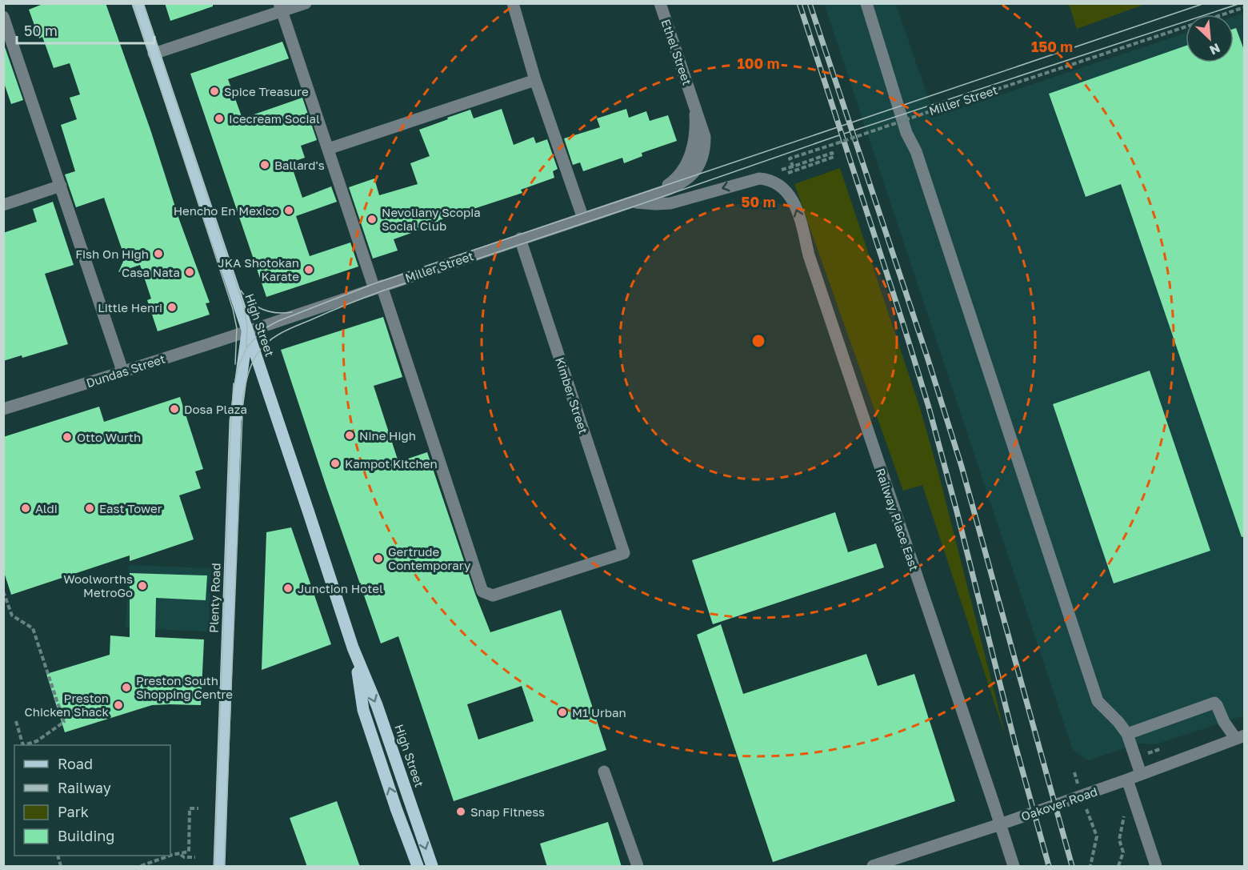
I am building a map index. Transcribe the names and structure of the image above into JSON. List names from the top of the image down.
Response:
{
  "streets": {
    "main road": ["High Street", "Plenty Road"],
    "street": [
      "Ethel Street",
      "Miller Street",
      "Dundas Street",
      "Kimber Street",
      "Railway Place East",
      "Oakover Road"
    ]
  },
  "crossings": [
    ["Ethel Street", "Miller Street"],
    ["Miller Street", "High Street"],
    ["Miller Street", "Dundas Street"],
    ["Miller Street", "Kimber Street"],
    ["Miller Street", "Railway Place East"],
    ["Miller Street", "Plenty Road"],
    ["High Street", "Dundas Street"],
    ["High Street", "Plenty Road"],
    ["Dundas Street", "Plenty Road"],
    ["Railway Place East", "Oakover Road"]
  ],
  "one_way": ["Railway Place East"],
  "places": [
    "Spice Treasure",
    "Icecream Social",
    "Ballard's",
    "Hencho En Mexico",
    "Nevoliany Scopia Social Club",
    "Fish On High",
    "JKA Shotokan Karate",
    "Casa Nata",
    "Little Henri",
    "Dosa Plaza",
    "Nine High",
    "Otto Wurth",
    "Kampot Kitchen",
    "Aldi",
    "East Tower",
    "Gertrude Contemporary",
    "Woolworths MetroGo",
    "Junction Hotel",
    "Preston South Shopping Centre",
    "Preston Chicken Shack",
    "M1 Urban",
    "Snap Fitness"
  ],
  "legend": [
    "Road",
    "Railway",
    "Park",
    "Building"
  ],
  "scale_bar": "50 m",
  "north": "bottom right",
  "rings": ["150 m", "100 m", "50 m"]
}
